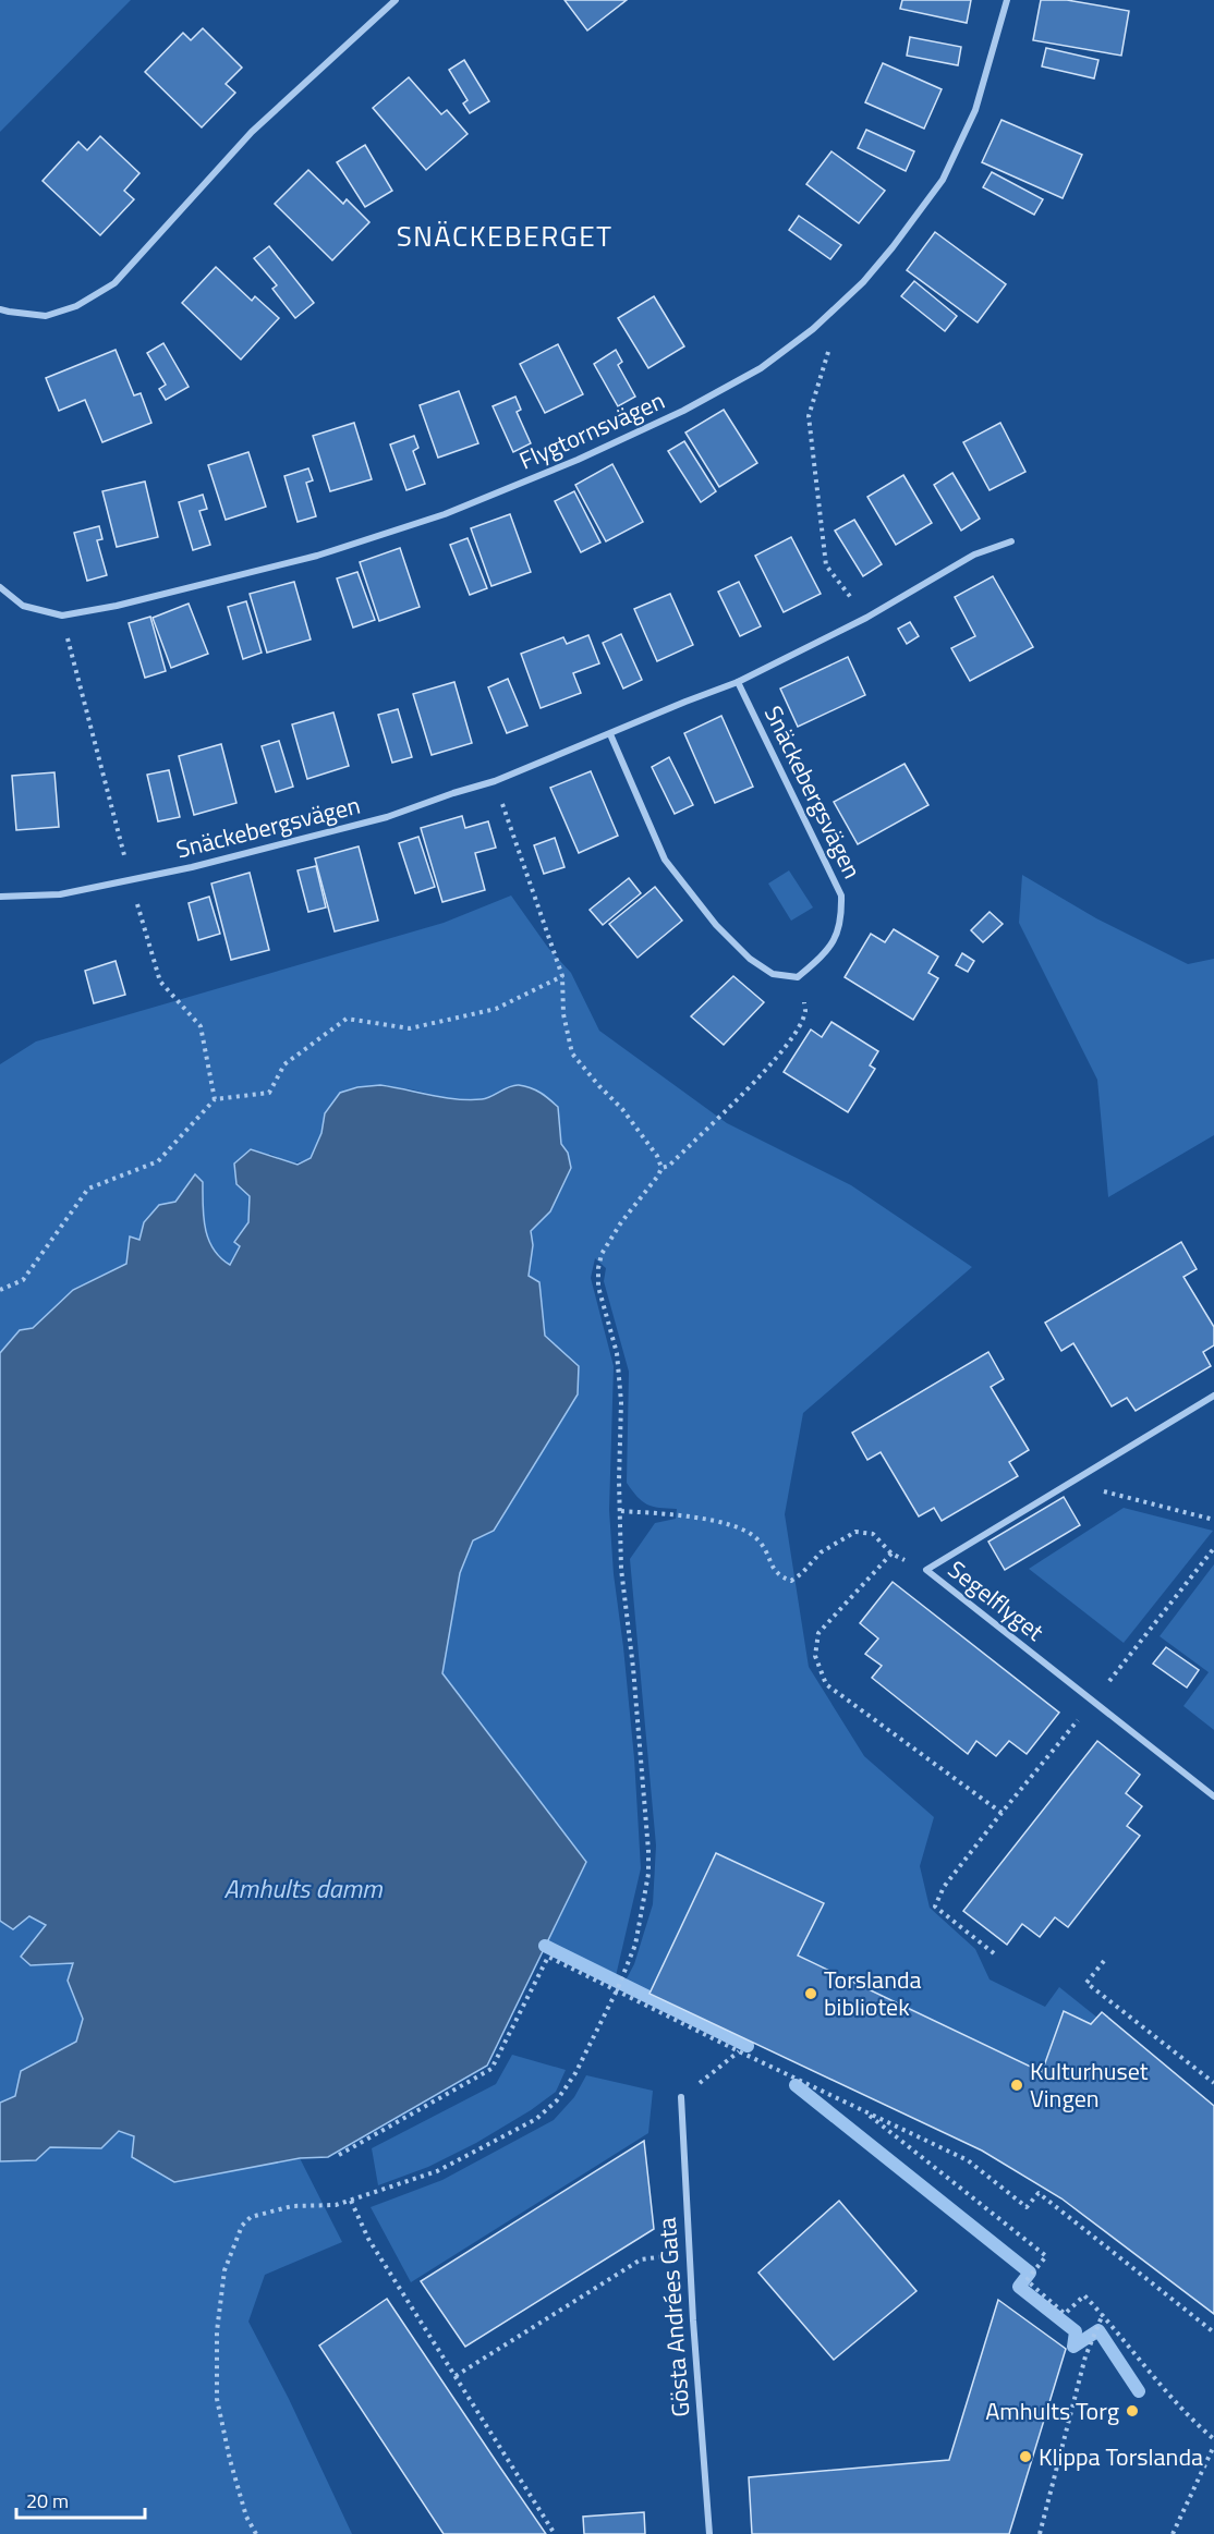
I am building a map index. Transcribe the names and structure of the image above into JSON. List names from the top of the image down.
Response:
{
  "streets": {
    "street": [
      "Flygtornsvägen",
      "Snäckebergsvägen",
      "Segelflyget",
      "Gösta Andrées Gata"
    ]
  },
  "districts": ["SNÄCKEBERGET"],
  "water": ["Amhults damm"],
  "places": [
    "Torslanda bibliotek",
    "Kulturhuset Vingen",
    "Amhults Torg",
    "Klippa Torslanda"
  ],
  "scale_bar": "20 m"
}
